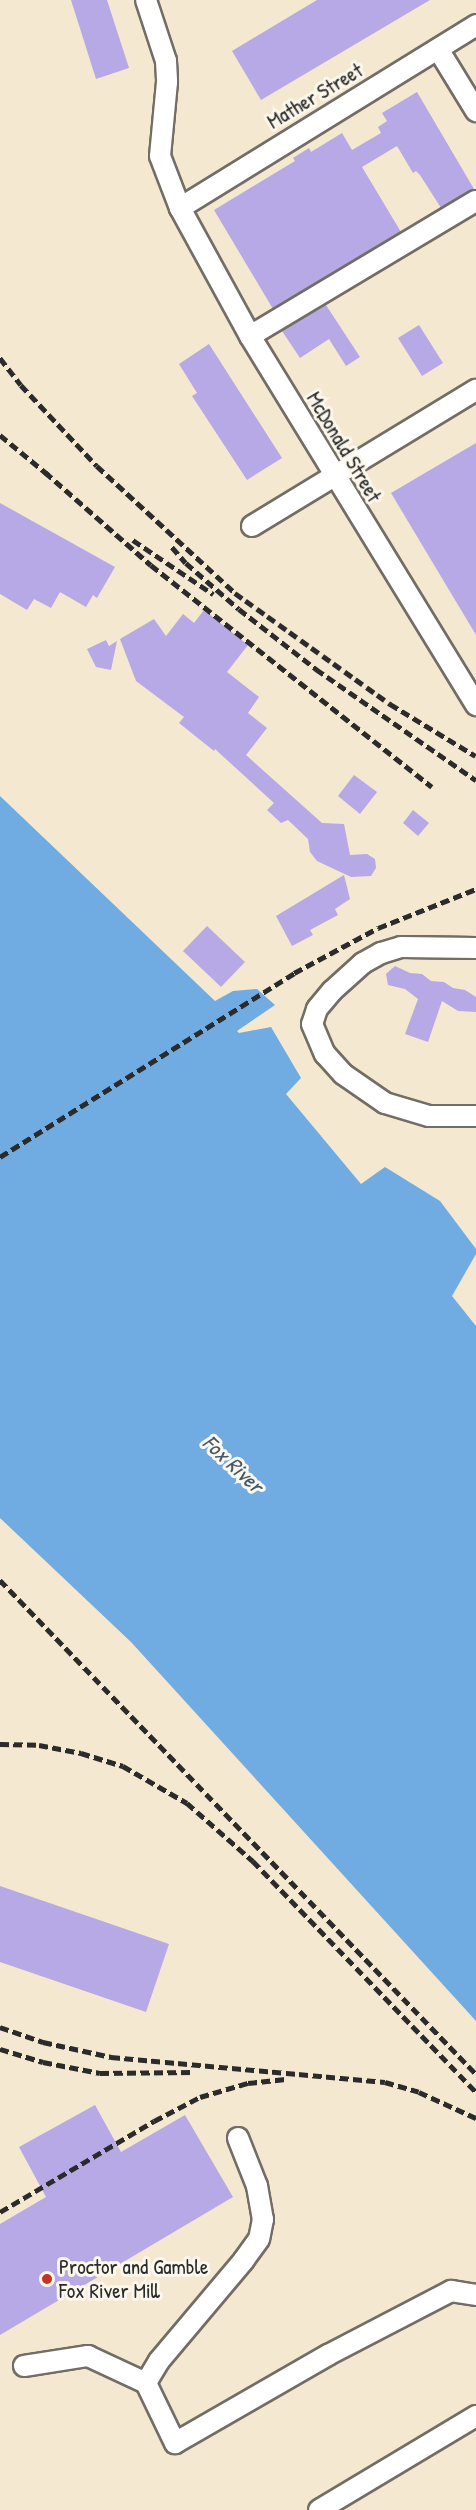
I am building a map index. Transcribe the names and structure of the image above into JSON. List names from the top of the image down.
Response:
{
  "streets": {
    "street": ["Mather Street", "McDonald Street"]
  },
  "crossings": [
    ["Mather Street", "McDonald Street"]
  ],
  "water": ["Fox River"],
  "places": ["Proctor and Gamble Fox River Mill"]
}
